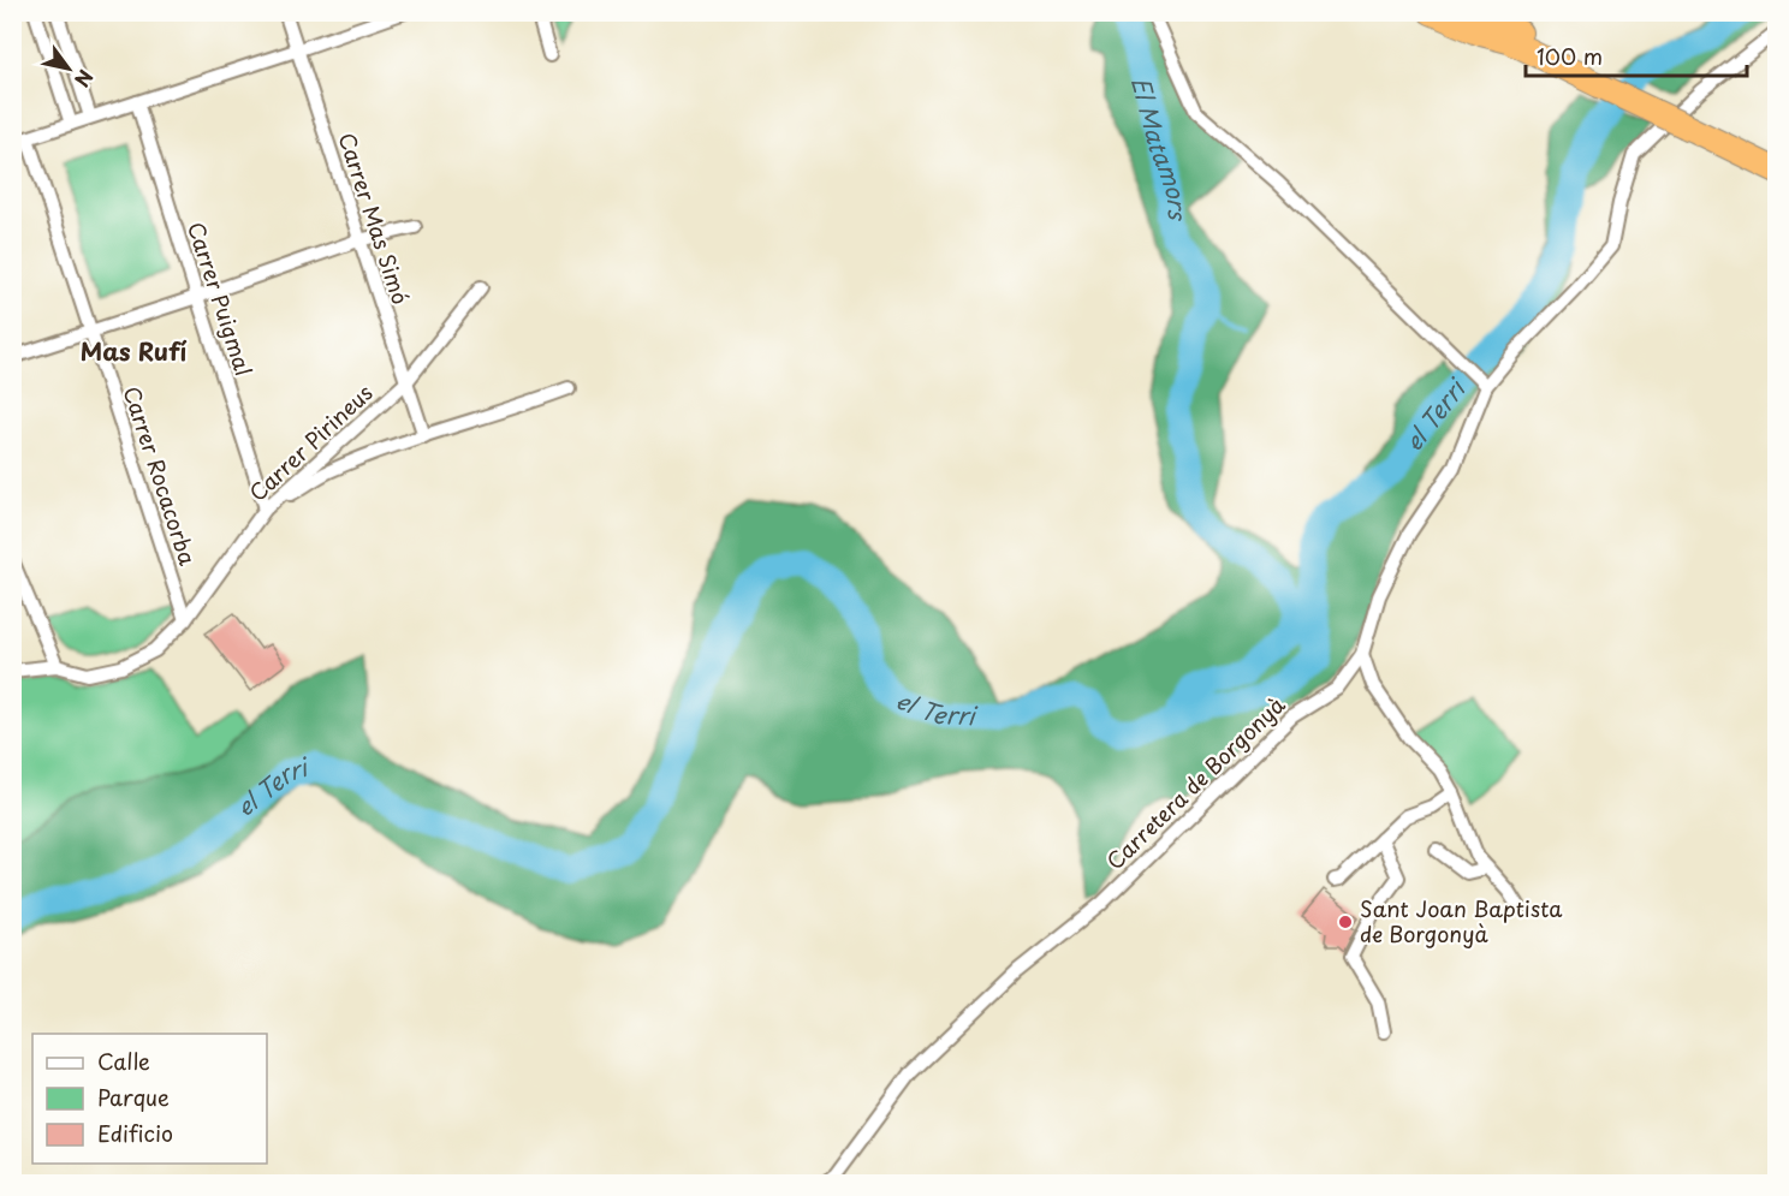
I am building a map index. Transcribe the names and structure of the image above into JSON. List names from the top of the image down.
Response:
{
  "streets": {
    "street": [
      "Carrer Mas Simó",
      "Carrer Puigmal",
      "Carrer Pirineus",
      "Carrer Rocacorba",
      "Carretera de Borgonyà"
    ]
  },
  "crossings": [
    ["Carrer Mas Simó", "Carrer Pirineus"],
    ["Carrer Puigmal", "Carrer Pirineus"],
    ["Carrer Pirineus", "Carrer Rocacorba"]
  ],
  "districts": ["Mas Rufí"],
  "water": ["El Matamors", "el Terri"],
  "places": ["Sant Joan Baptista de Borgonyà"],
  "legend": ["Calle", "Parque", "Edificio"],
  "scale_bar": "100 m",
  "north": "bottom right"
}
